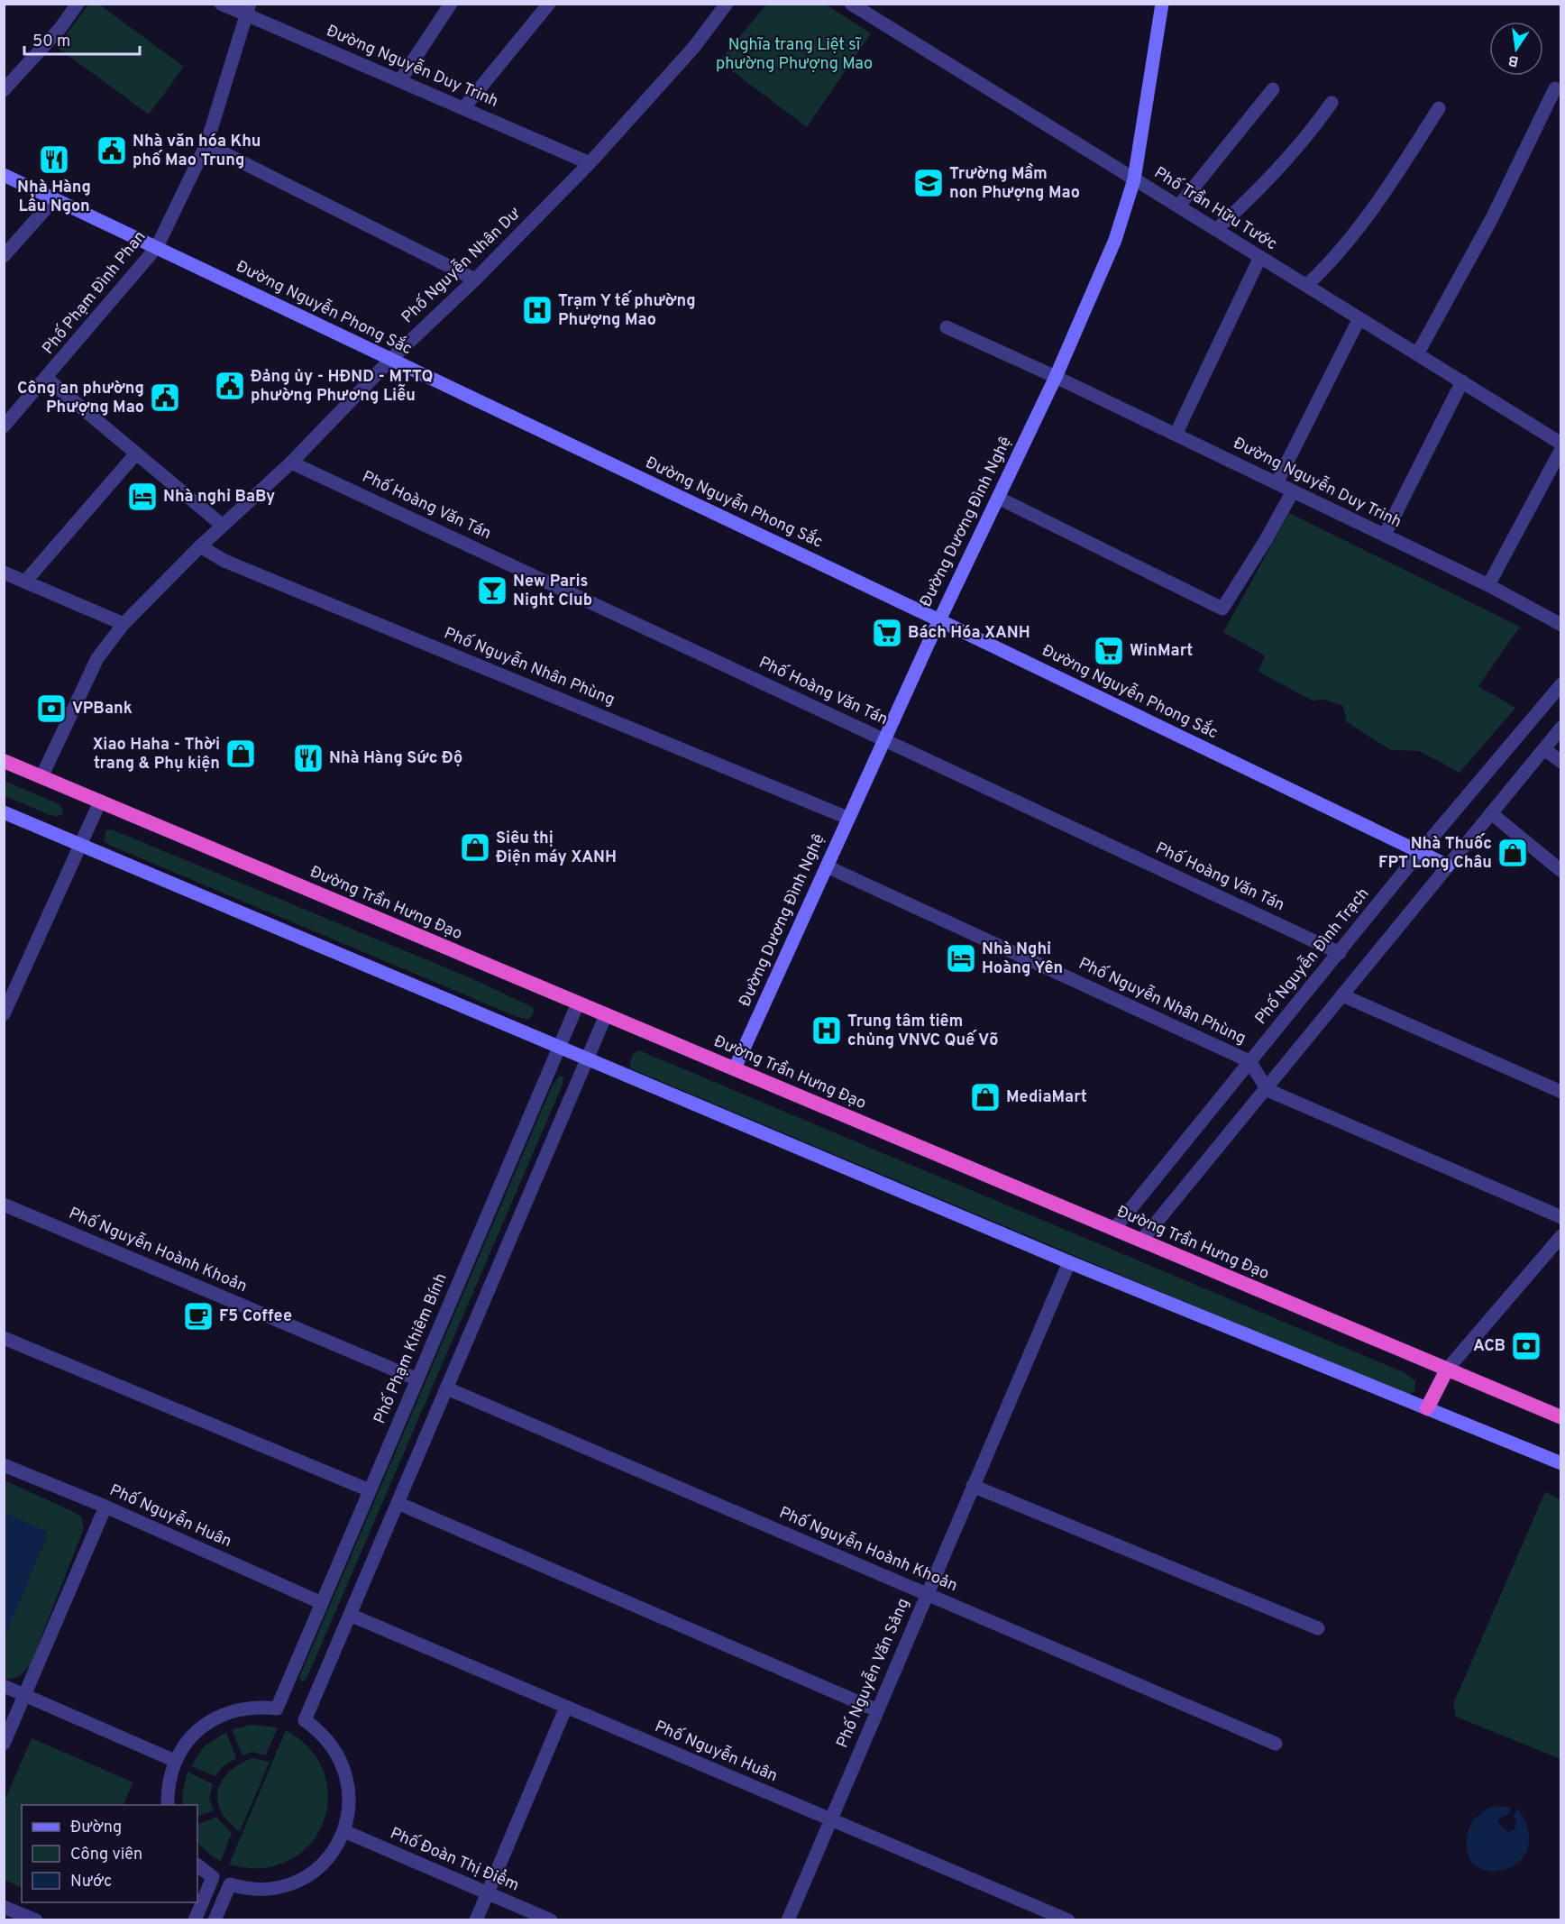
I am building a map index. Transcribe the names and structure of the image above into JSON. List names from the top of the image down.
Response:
{
  "streets": {
    "highway": ["Đường Trần Hưng Đạo"],
    "main road": ["Đường Nguyễn Phong Sắc", "Đường Dương Đình Nghệ"],
    "street": [
      "Đường Nguyễn Duy Trinh",
      "Phố Trần Hữu Tước",
      "Phố Nguyễn Nhân Dư",
      "Phố Phạm Đình Phan",
      "Phố Hoàng Văn Tán",
      "Phố Nguyễn Nhân Phùng",
      "Phố Nguyễn Đình Trạch",
      "Phố Nguyễn Hoành Khoản",
      "Phố Phạm Khiêm Bính",
      "Phố Nguyễn Huân",
      "Phố Nguyễn Văn Sảng",
      "Phố Đoàn Thị Điểm"
    ]
  },
  "crossings": [
    ["Đường Nguyễn Duy Trinh", "Phố Nguyễn Nhân Dư"],
    ["Đường Nguyễn Duy Trinh", "Phố Phạm Đình Phan"],
    ["Đường Nguyễn Duy Trinh", "Đường Dương Đình Nghệ"],
    ["Phố Trần Hữu Tước", "Đường Dương Đình Nghệ"],
    ["Phố Nguyễn Nhân Dư", "Đường Nguyễn Phong Sắc"],
    ["Phố Nguyễn Nhân Dư", "Phố Hoàng Văn Tán"],
    ["Phố Nguyễn Nhân Dư", "Phố Nguyễn Nhân Phùng"],
    ["Phố Nguyễn Nhân Dư", "Đường Trần Hưng Đạo"],
    ["Phố Phạm Đình Phan", "Đường Nguyễn Phong Sắc"],
    ["Đường Nguyễn Phong Sắc", "Đường Dương Đình Nghệ"],
    ["Đường Nguyễn Phong Sắc", "Phố Nguyễn Đình Trạch"],
    ["Phố Hoàng Văn Tán", "Đường Dương Đình Nghệ"],
    ["Phố Hoàng Văn Tán", "Phố Nguyễn Đình Trạch"],
    ["Đường Dương Đình Nghệ", "Phố Nguyễn Nhân Phùng"],
    ["Đường Dương Đình Nghệ", "Đường Trần Hưng Đạo"],
    ["Phố Nguyễn Nhân Phùng", "Phố Nguyễn Đình Trạch"],
    ["Đường Trần Hưng Đạo", "Phố Nguyễn Đình Trạch"],
    ["Đường Trần Hưng Đạo", "Phố Phạm Khiêm Bính"],
    ["Phố Nguyễn Hoành Khoản", "Phố Phạm Khiêm Bính"],
    ["Phố Nguyễn Hoành Khoản", "Phố Nguyễn Văn Sảng"],
    ["Phố Phạm Khiêm Bính", "Phố Nguyễn Huân"],
    ["Phố Nguyễn Huân", "Phố Nguyễn Văn Sảng"]
  ],
  "parks": ["Nghĩa trang Liệt sĩ phường Phượng Mao"],
  "places": {
    "public building": ["Nhà văn hóa Khu phố Mao Trung", "Đảng ủy - HĐND - MTTQ phường Phương Liễu", "Công an phường Phượng Mao"],
    "restaurant": ["Nhà Hàng Lẩu Ngon", "Nhà Hàng Sức Độ"],
    "school or university": ["Trường Mầm non Phượng Mao"],
    "hospital": ["Trạm Y tế phường Phượng Mao", "Trung tâm tiêm chủng VNVC Quế Võ"],
    "hotel": ["Nhà nghỉ BaBy", "Nhà Nghỉ Hoàng Yên"],
    "bar": ["New Paris Night Club"],
    "supermarket": ["Bách Hóa XANH", "WinMart"],
    "bank": ["VPBank", "ACB"],
    "shop": [
      "Xiao Haha - Thời trang & Phụ kiện",
      "Siêu thị Điện máy XANH",
      "Nhà Thuốc FPT Long Châu",
      "MediaMart"
    ],
    "cafe": ["F5 Coffee"]
  },
  "legend": ["Đường", "Công viên", "Nước"],
  "scale_bar": "50 m",
  "north": "bottom"
}
